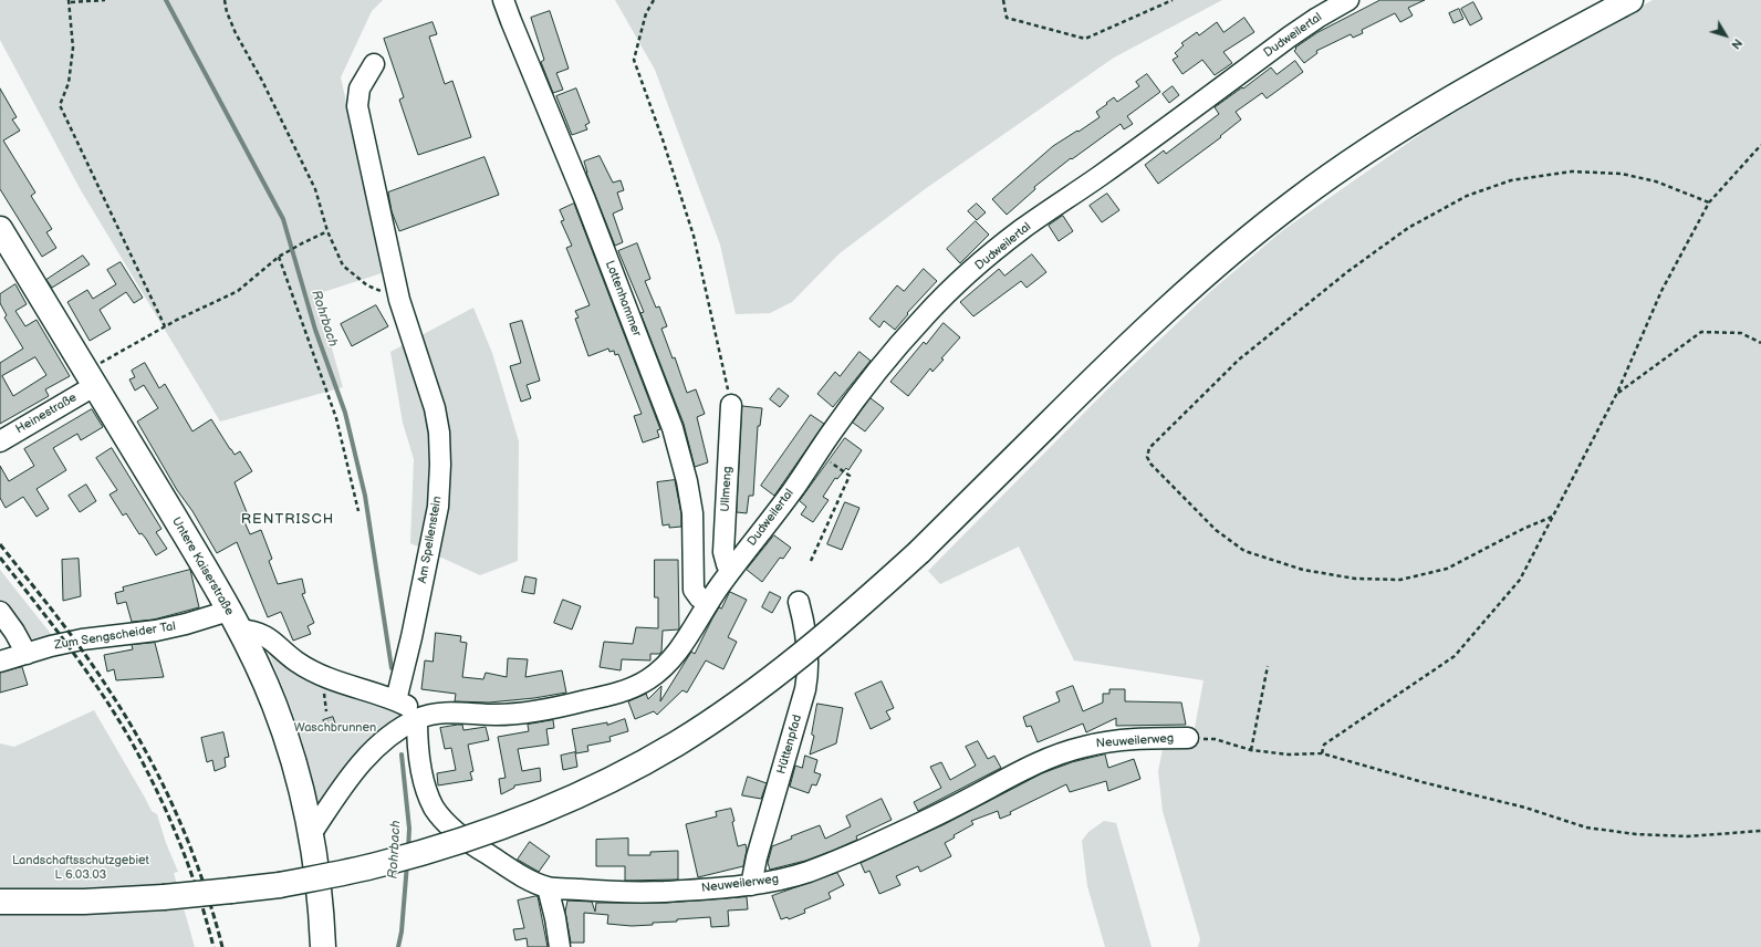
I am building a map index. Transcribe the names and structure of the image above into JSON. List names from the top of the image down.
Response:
{
  "streets": {
    "main road": ["Untere Kaiserstraße"],
    "street": [
      "Dudweilertal",
      "Lottenhammer",
      "Heinestraße",
      "Ullmeng",
      "Am Spellenstein",
      "Zum Sengscheider Tal",
      "Neuweilerweg",
      "Hüttenpfad"
    ]
  },
  "crossings": [
    ["Dudweilertal", "Ullmeng"],
    ["Heinestraße", "Untere Kaiserstraße"],
    ["Untere Kaiserstraße", "Zum Sengscheider Tal"],
    ["Neuweilerweg", "Hüttenpfad"]
  ],
  "districts": ["RENTRISCH"],
  "water": ["Rohrbach"],
  "parks": ["Waschbrunnen", "Landschaftsschutzgebiet L 6.03.03"],
  "north": "bottom right"
}
